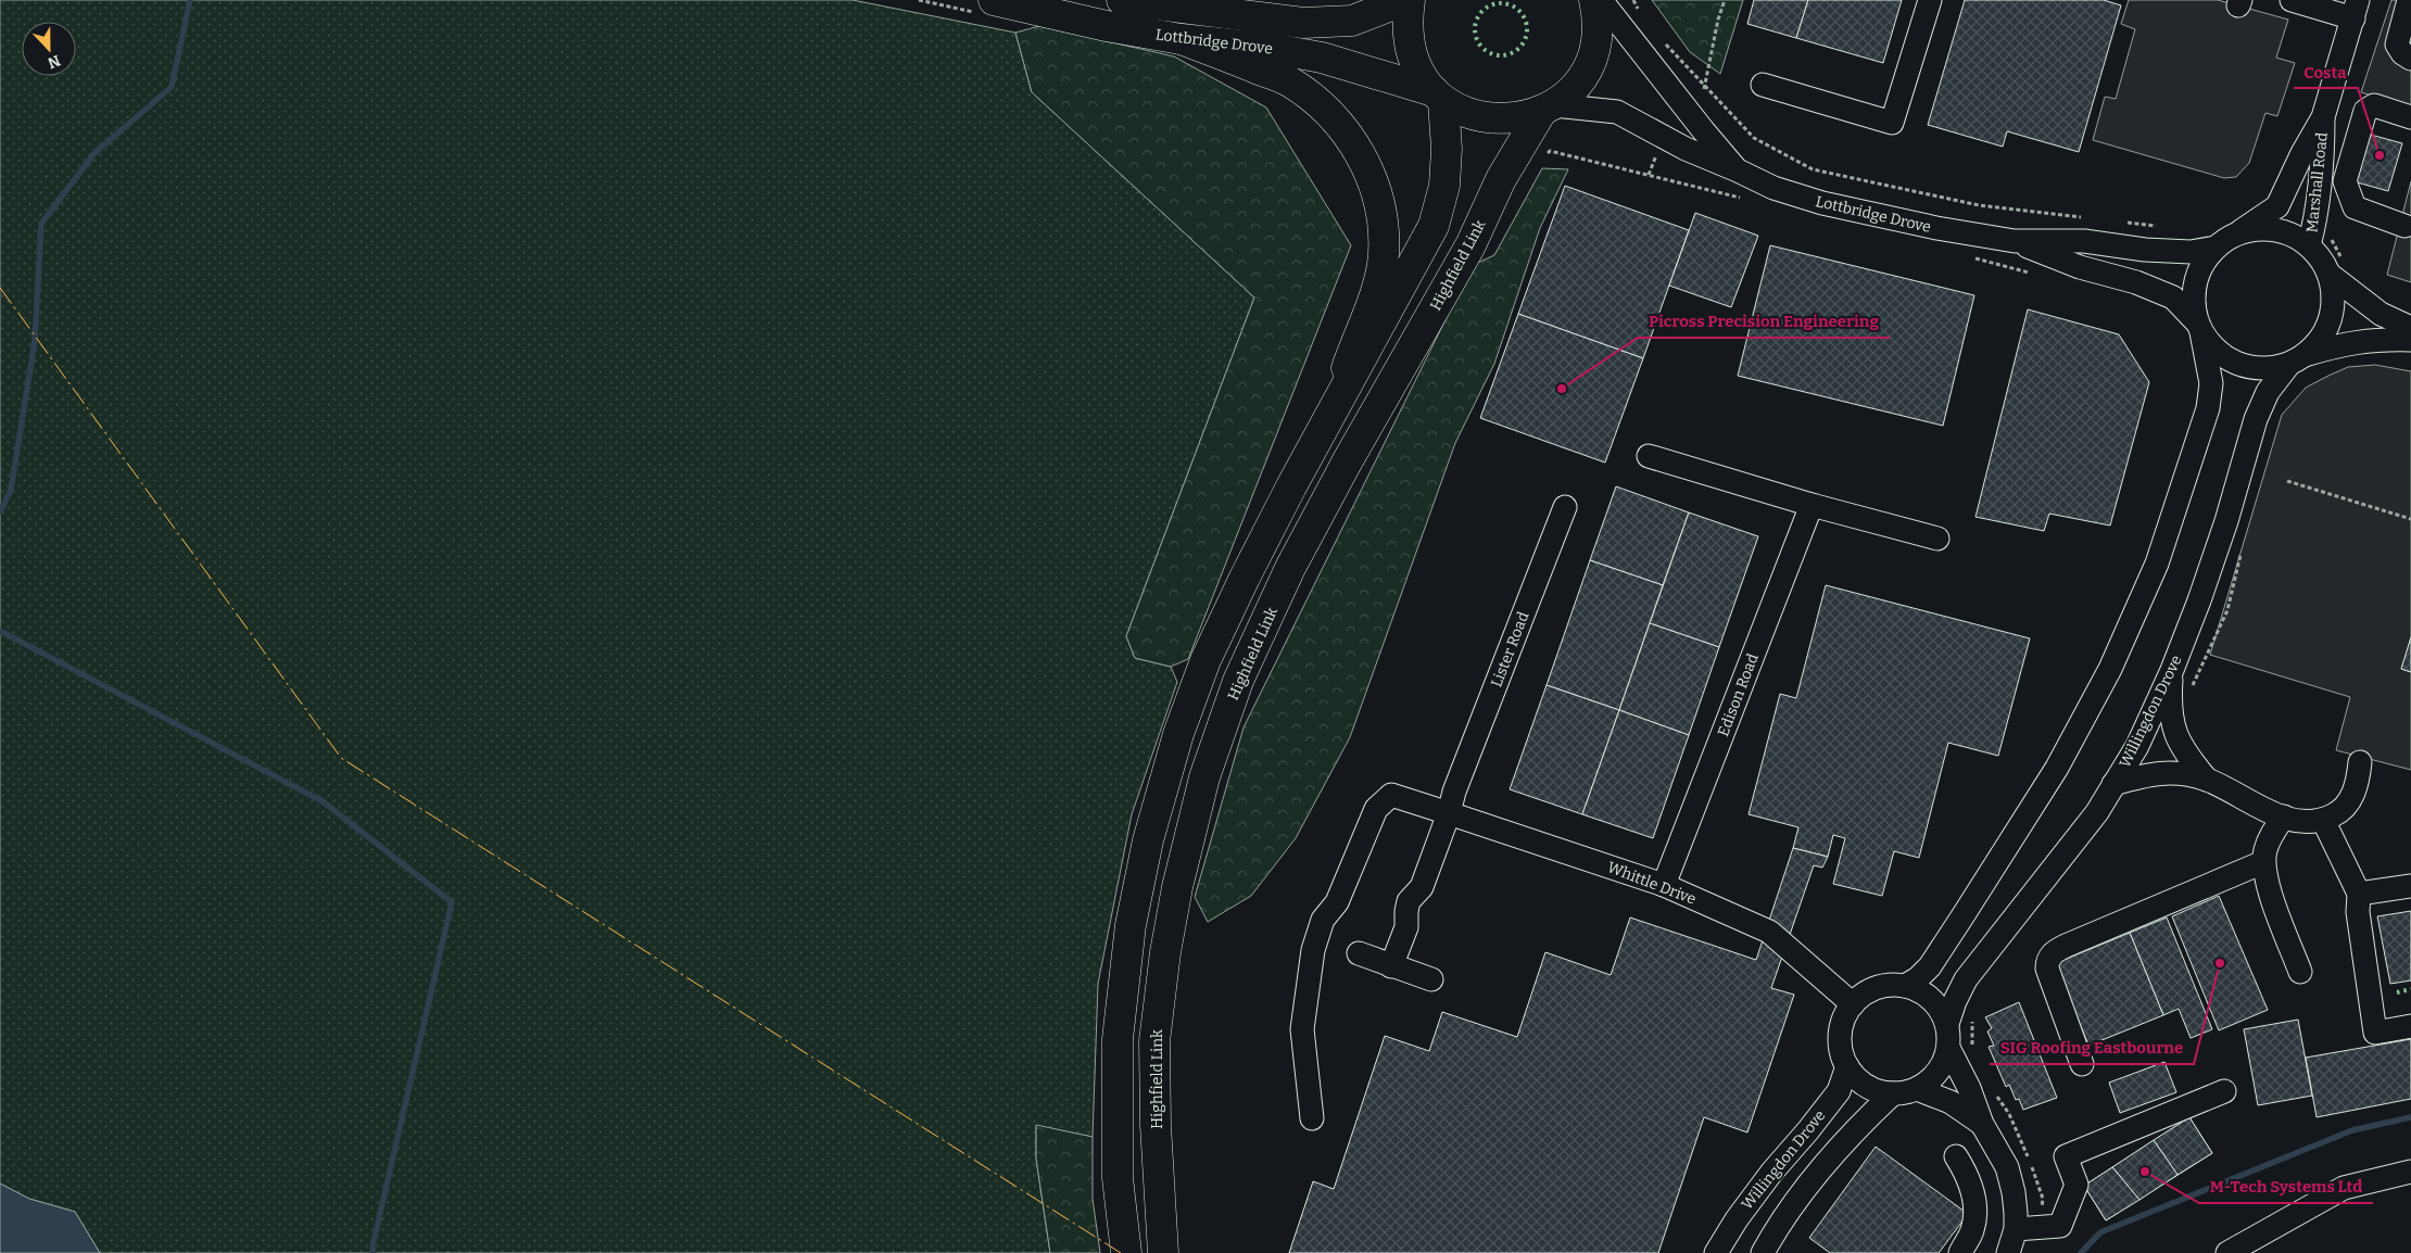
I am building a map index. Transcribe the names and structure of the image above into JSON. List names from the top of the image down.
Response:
{
  "streets": {
    "main road": ["Lottbridge Drove", "Highfield Link"],
    "street": [
      "Marshall Road",
      "Lister Road",
      "Edison Road",
      "Willingdon Drove",
      "Whittle Drive"
    ]
  },
  "crossings": [
    ["Lottbridge Drove", "Marshall Road"],
    ["Lottbridge Drove", "Highfield Link"],
    ["Lottbridge Drove", "Willingdon Drove"],
    ["Marshall Road", "Willingdon Drove"],
    ["Lister Road", "Whittle Drive"],
    ["Edison Road", "Whittle Drive"],
    ["Willingdon Drove", "Whittle Drive"]
  ],
  "places": [
    "Costa",
    "Picross Precision Engineering",
    "SIG Roofing Eastbourne",
    "M-Tech Systems Ltd"
  ],
  "north": "bottom"
}
